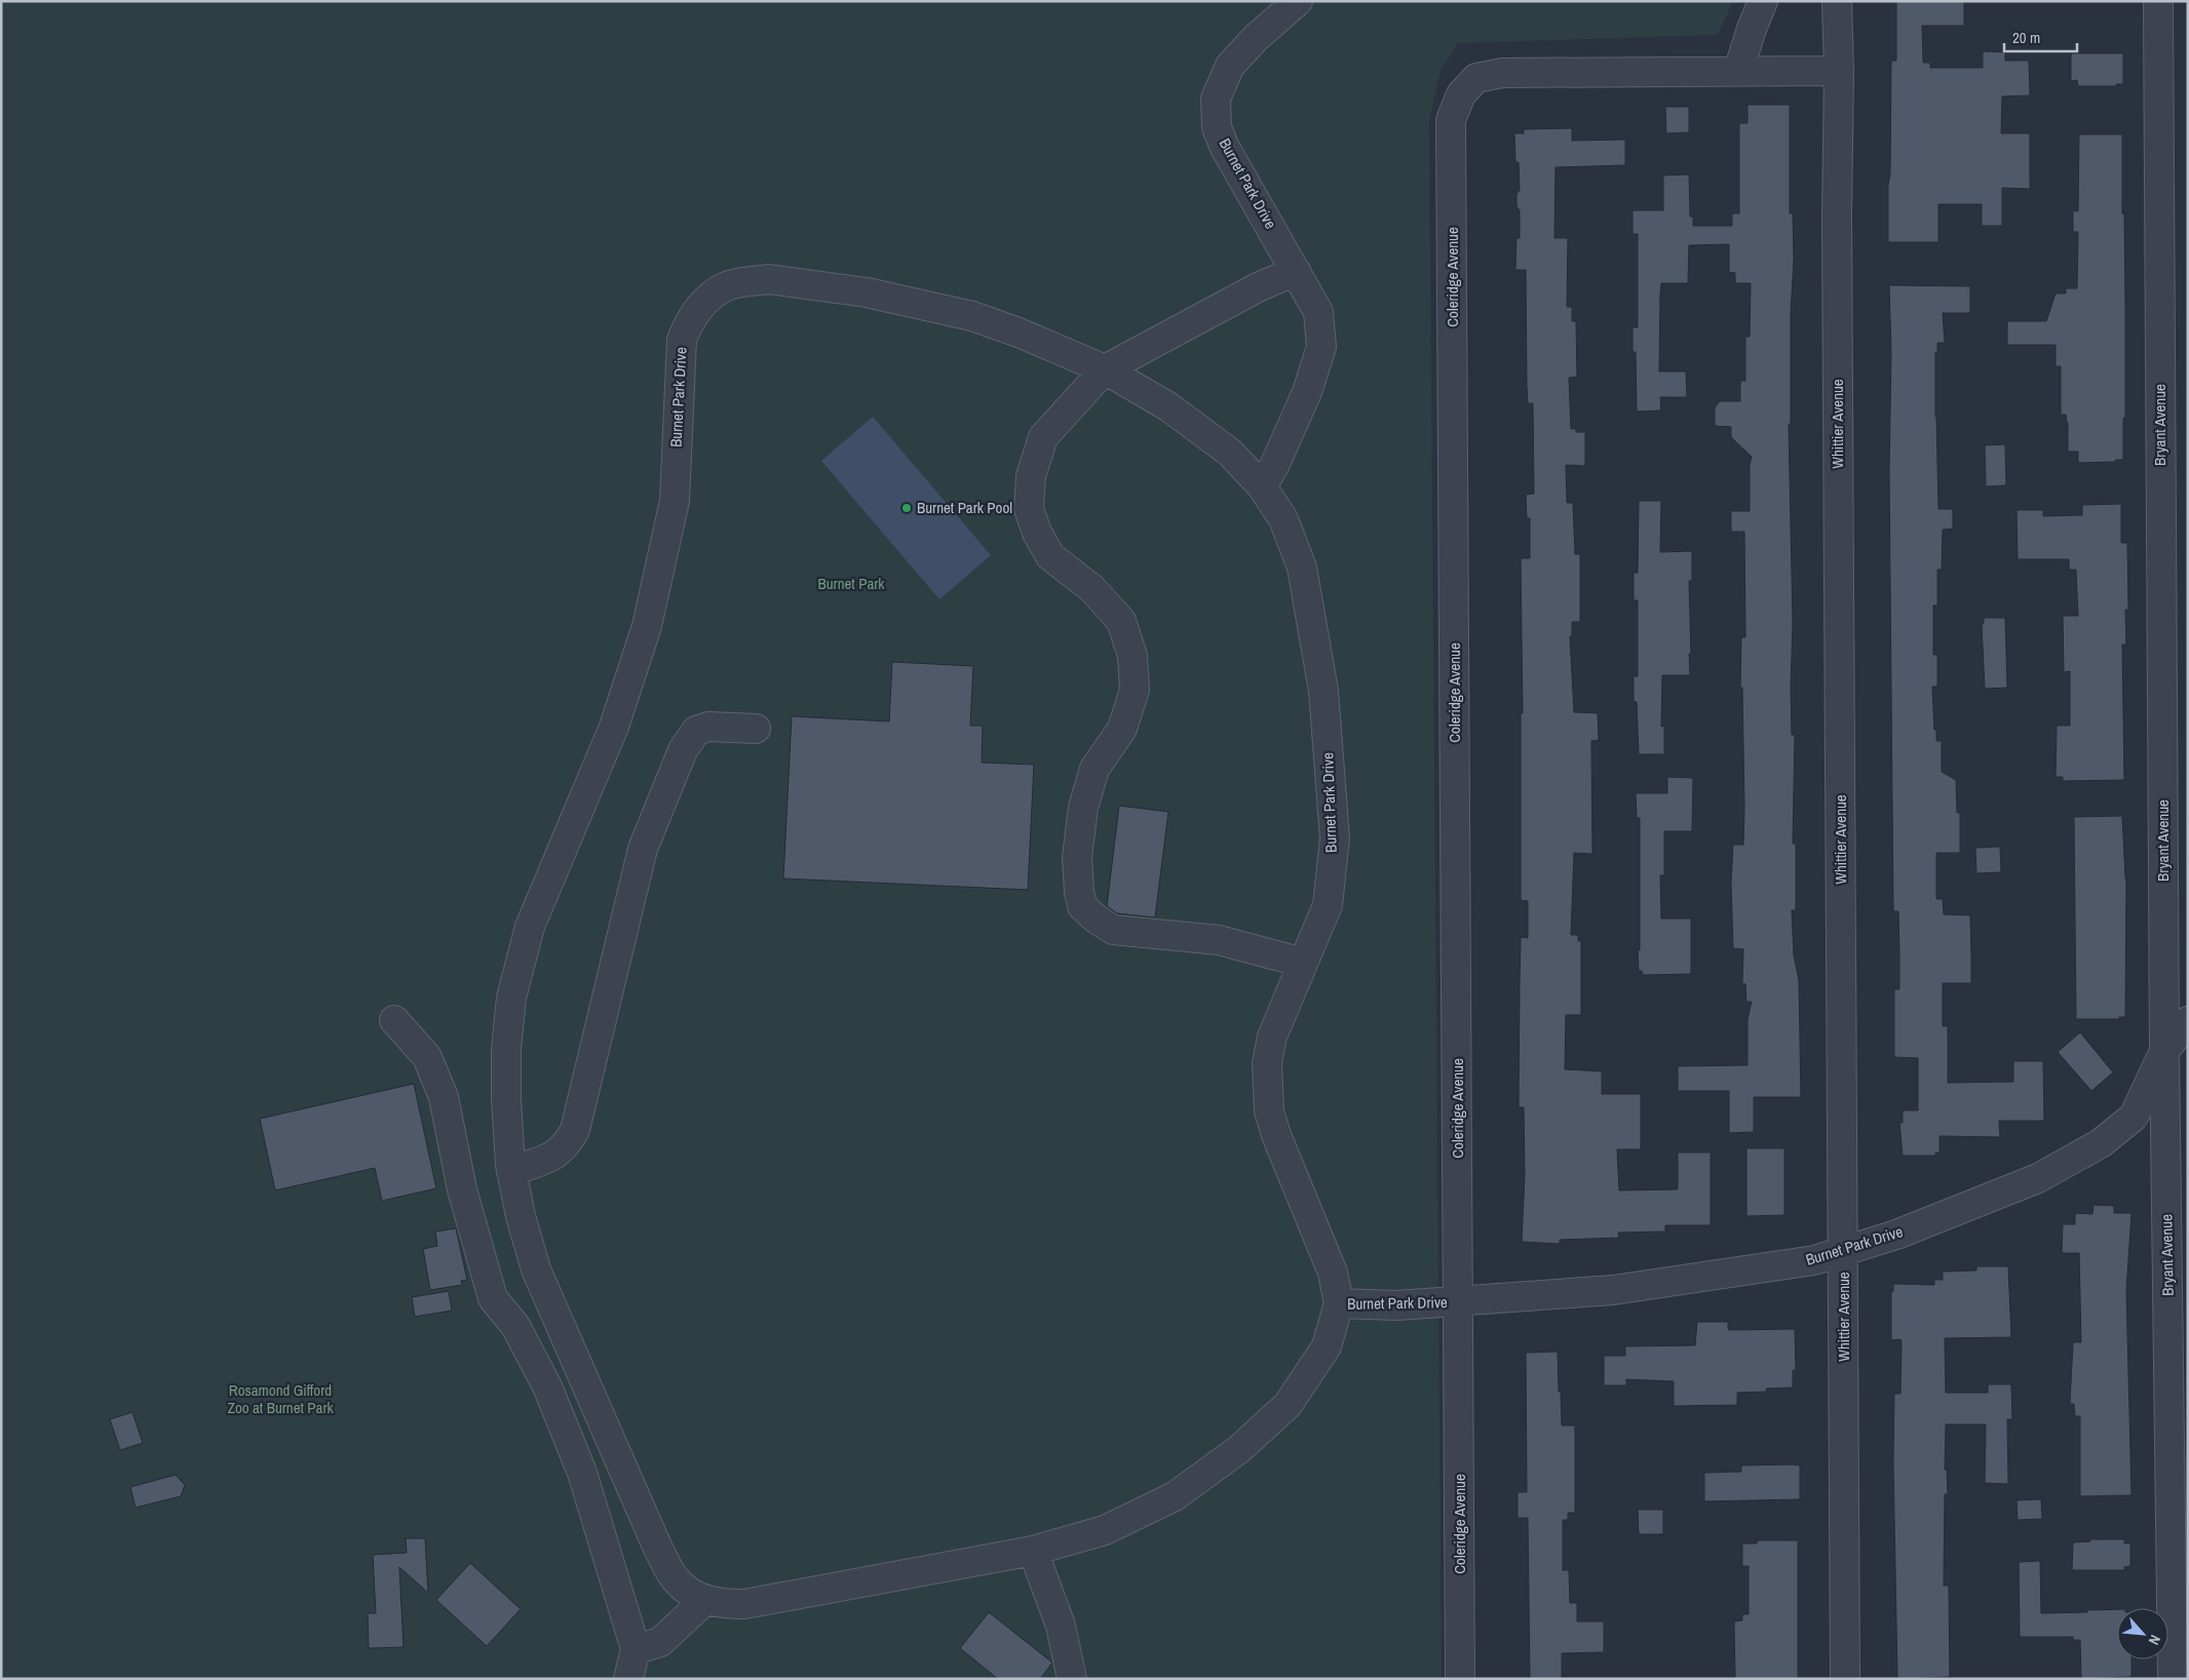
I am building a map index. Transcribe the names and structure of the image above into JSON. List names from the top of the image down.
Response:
{
  "streets": {
    "street": [
      "Burnet Park Drive",
      "Coleridge Avenue",
      "Whittier Avenue",
      "Bryant Avenue"
    ]
  },
  "crossings": [
    ["Burnet Park Drive", "Coleridge Avenue"],
    ["Burnet Park Drive", "Whittier Avenue"],
    ["Burnet Park Drive", "Bryant Avenue"],
    ["Coleridge Avenue", "Whittier Avenue"]
  ],
  "parks": ["Burnet Park", "Rosamond Gifford Zoo at Burnet Park"],
  "places": ["Burnet Park Pool"],
  "scale_bar": "20 m",
  "north": "bottom right"
}
